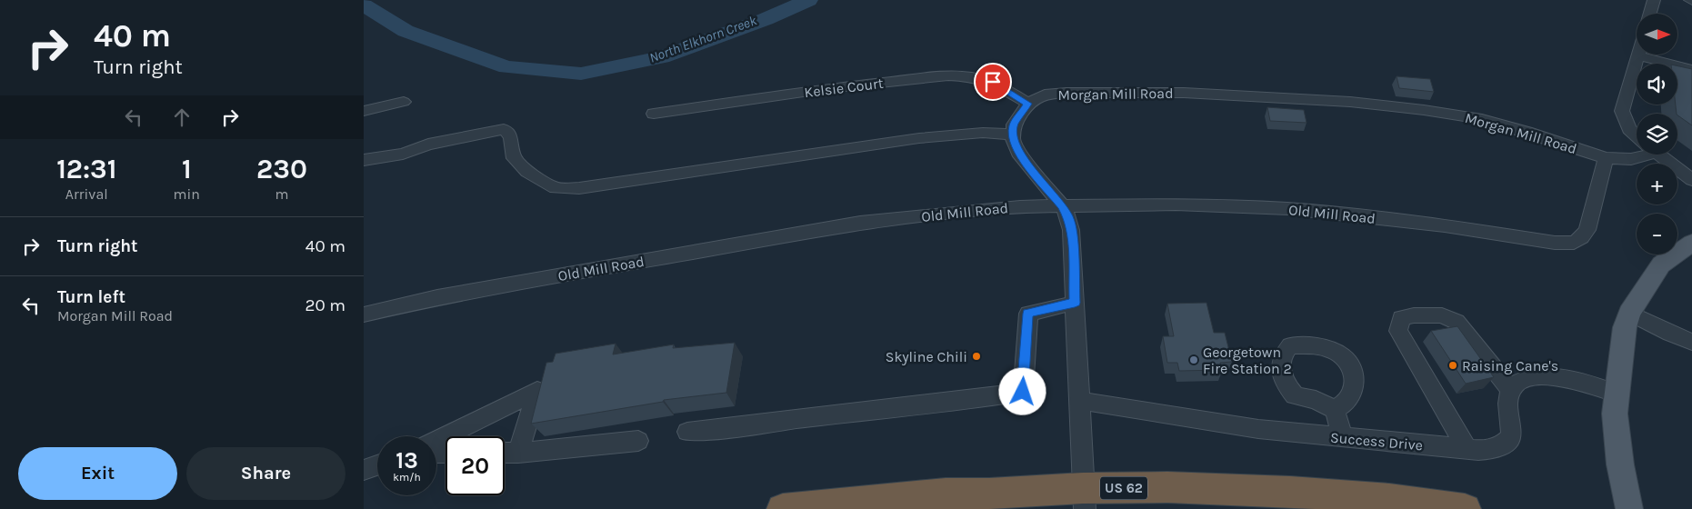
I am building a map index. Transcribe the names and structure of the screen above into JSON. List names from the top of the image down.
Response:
{
  "streets": {
    "highway": ["US 62"],
    "street": [
      "Kelsie Court",
      "Morgan Mill Road",
      "Old Mill Road",
      "Success Drive"
    ]
  },
  "crossings": [
    ["Kelsie Court", "Morgan Mill Road"],
    ["Morgan Mill Road", "Old Mill Road"]
  ],
  "water": ["North Elkhorn Creek"],
  "places": ["Skyline Chili", "Georgetown Fire Station 2", "Raising Cane's"],
  "north": "right",
  "page": {
    "turn": ["40 m", "Turn right"],
    "map_buttons": ["+", "−"],
    "eta": [
      "12:31",
      "Arrival",
      "1",
      "min",
      "230",
      "m"
    ],
    "list": [
      {
        "name": "Turn right",
        "value": "40 m"
      },
      {
        "name": "Turn left",
        "note": "Morgan Mill Road",
        "value": "20 m"
      }
    ],
    "speed": "13 km/h",
    "limit": "20",
    "buttons": ["Exit", "Share"]
  }
}
